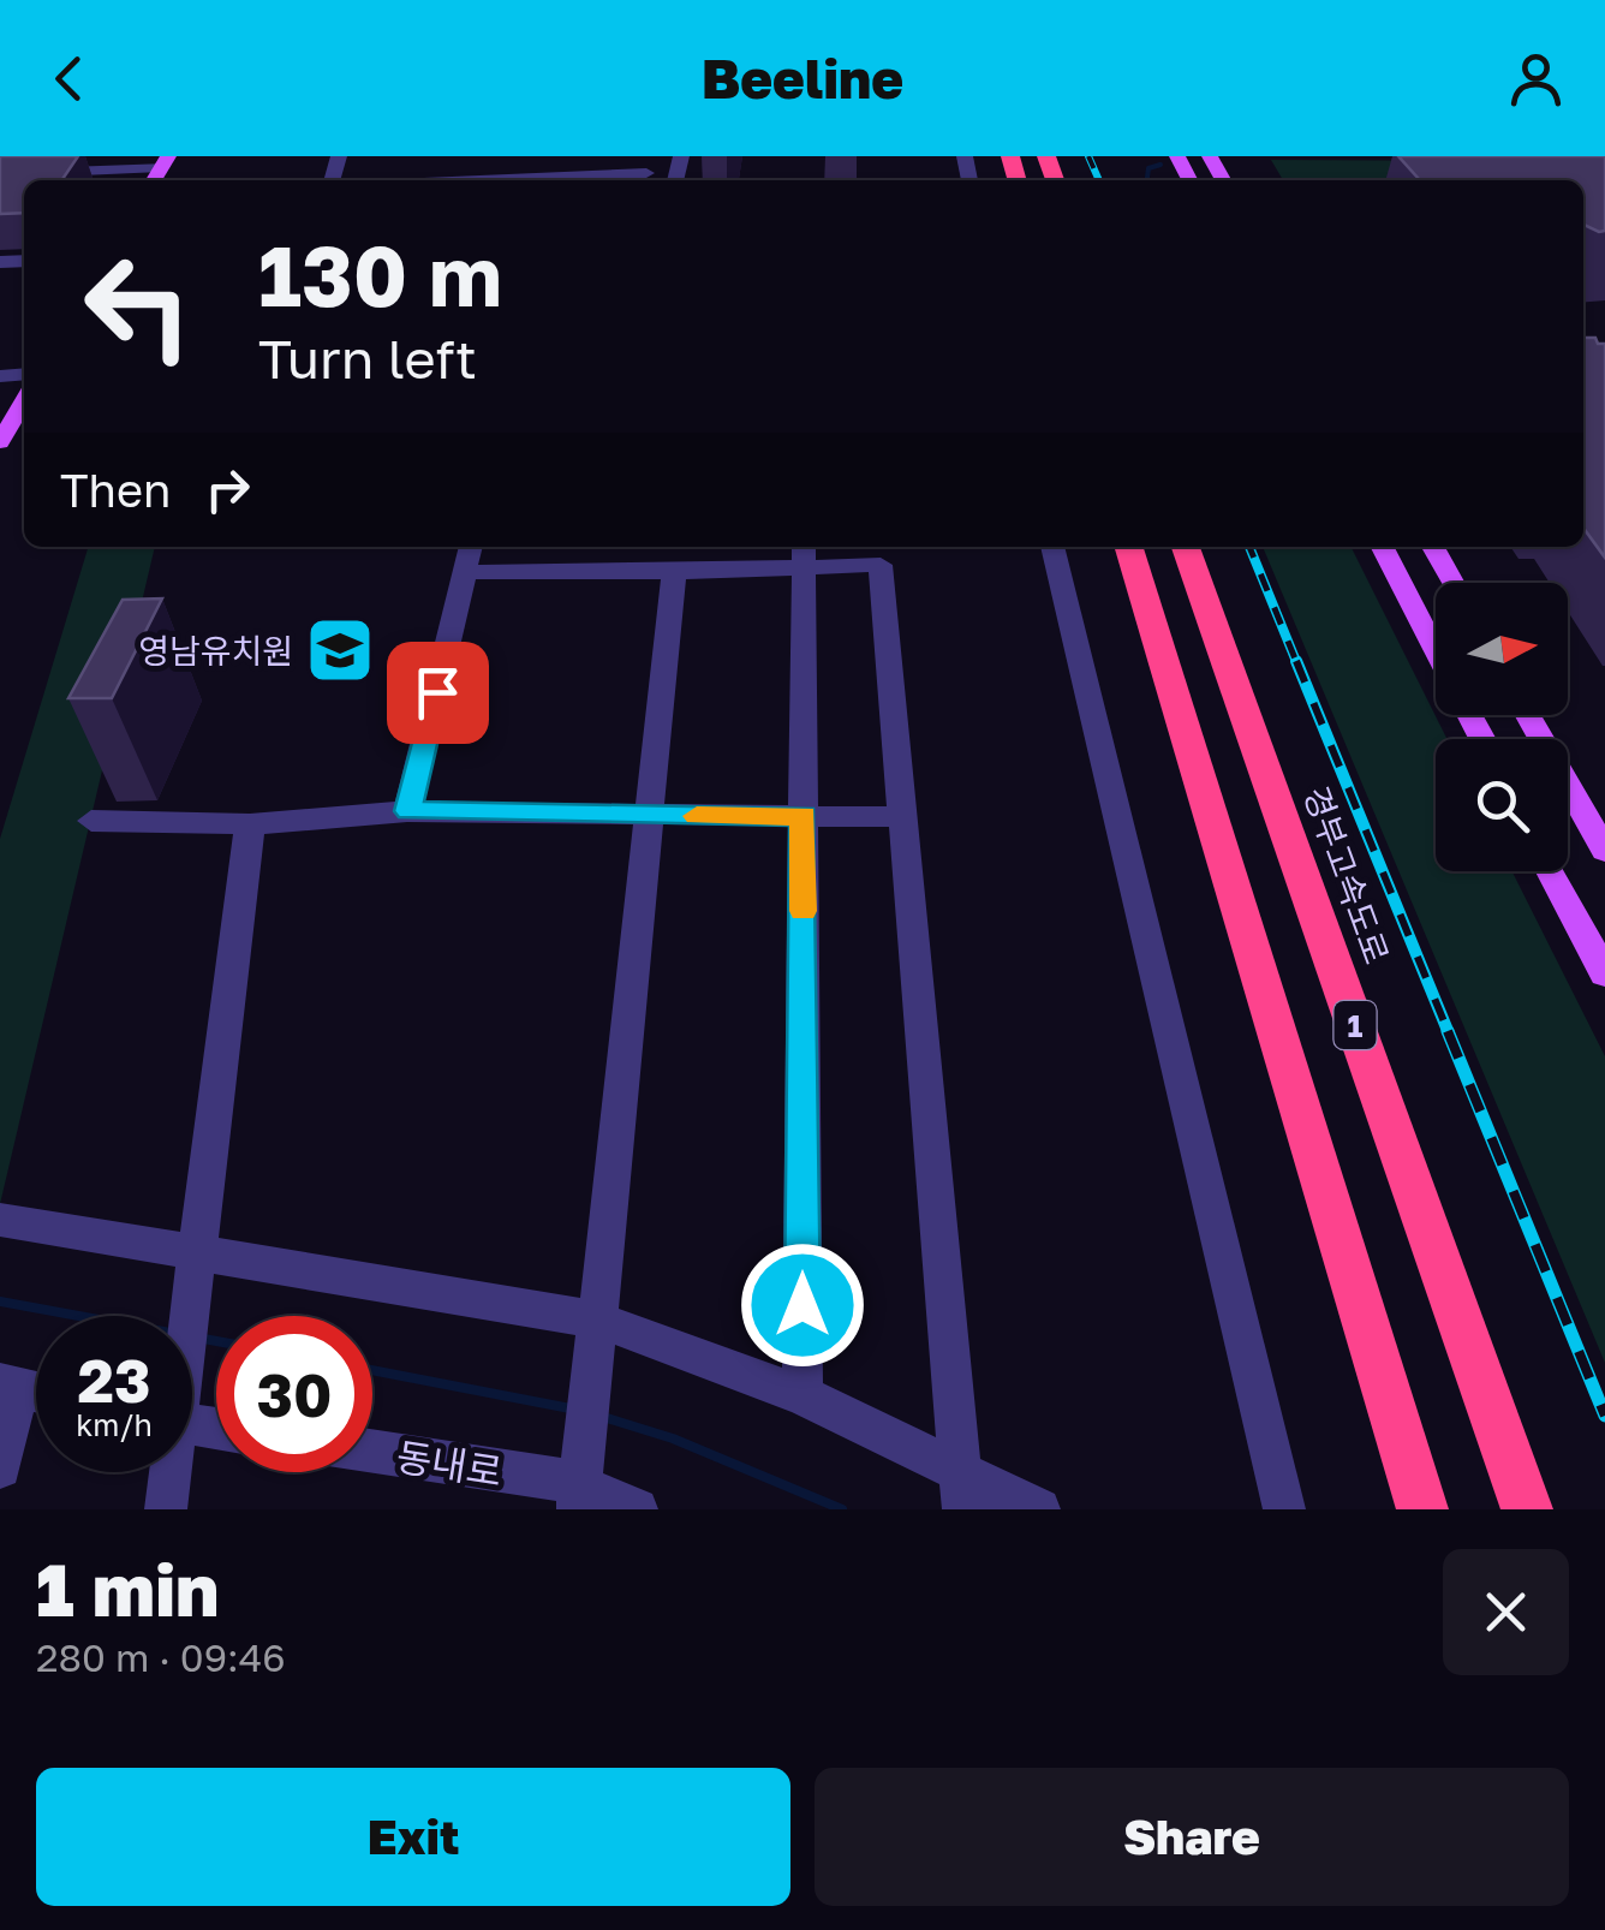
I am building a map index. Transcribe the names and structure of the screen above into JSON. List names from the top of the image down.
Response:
{
  "streets": {
    "highway": ["경부고속도로", "1"],
    "street": ["동내로"]
  },
  "places": {
    "school or university": ["영남유치원"]
  },
  "north": "right",
  "page": {
    "header": "Beeline",
    "turn": ["130 m", "Turn left"],
    "then": "Then",
    "speed": "23 km/h",
    "limit": "30",
    "heading": ["1 min", "280 m · 09:46"],
    "buttons": ["Exit", "Share"]
  }
}
